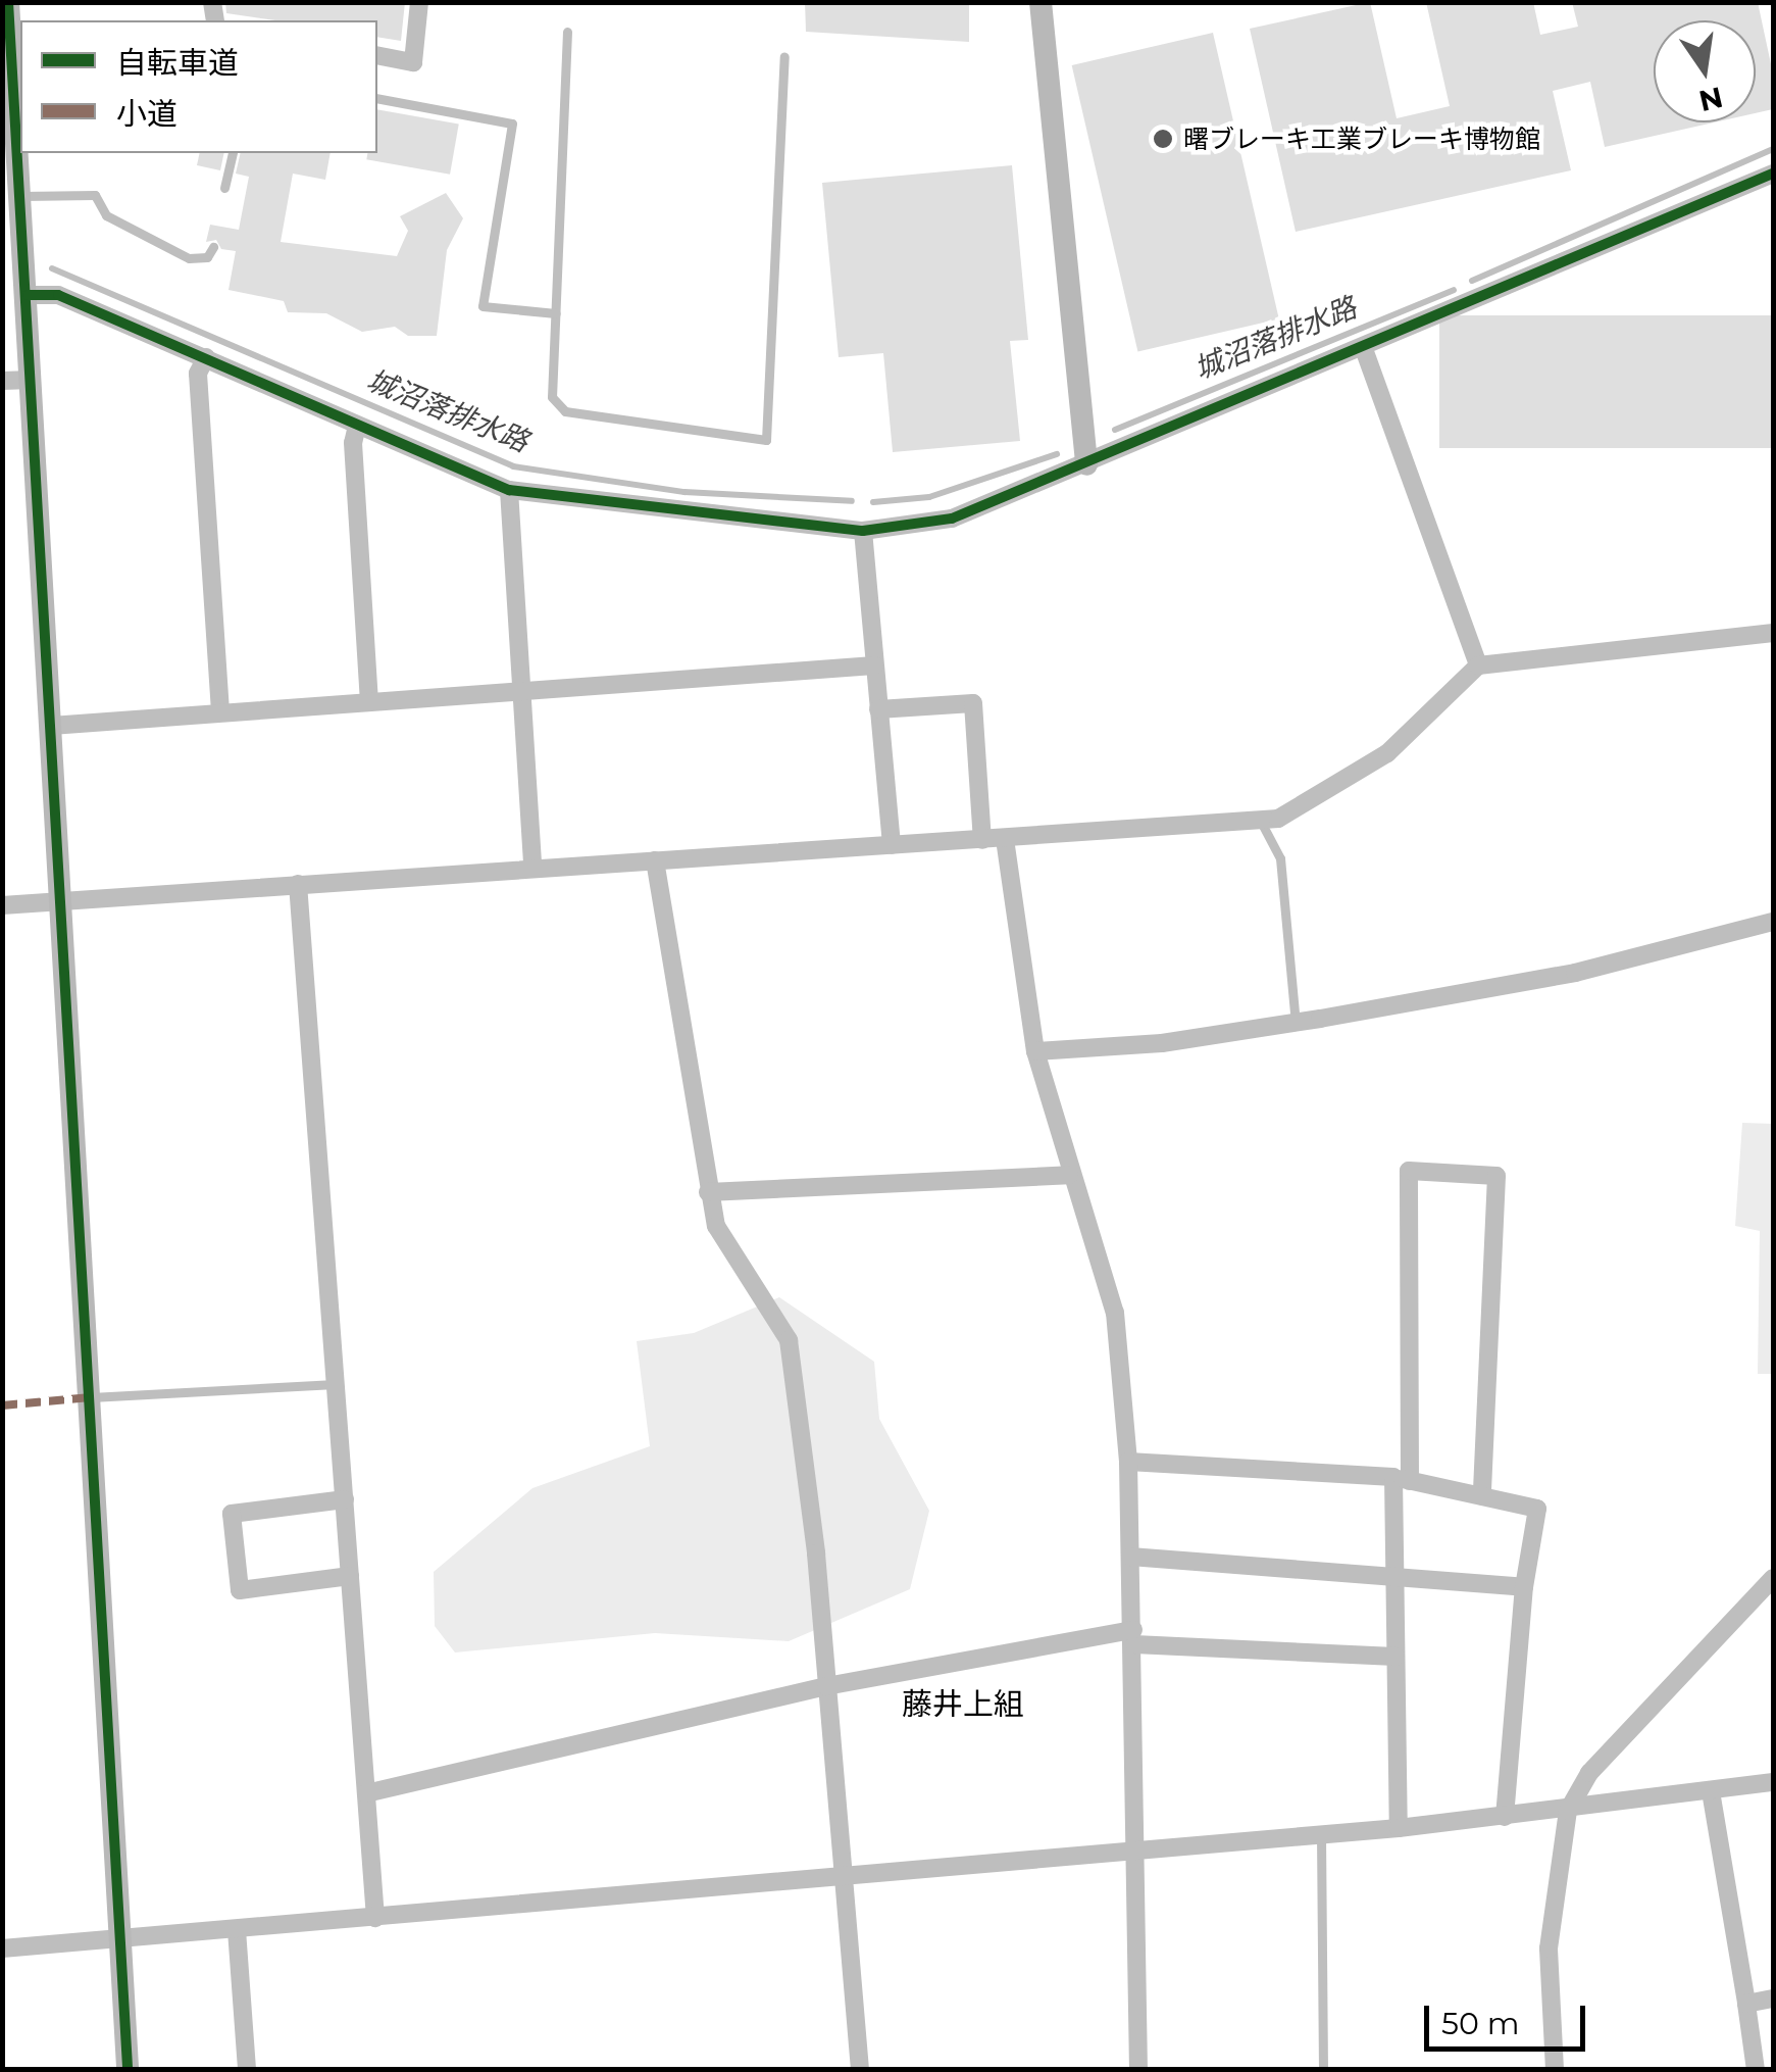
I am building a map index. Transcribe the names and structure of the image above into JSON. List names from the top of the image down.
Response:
{
  "districts": ["藤井上組"],
  "water": ["城沼落排水路"],
  "places": ["曙ブレーキ工業ブレーキ博物館"],
  "legend": ["自転車道", "小道"],
  "scale_bar": "50 m",
  "north": "bottom"
}
